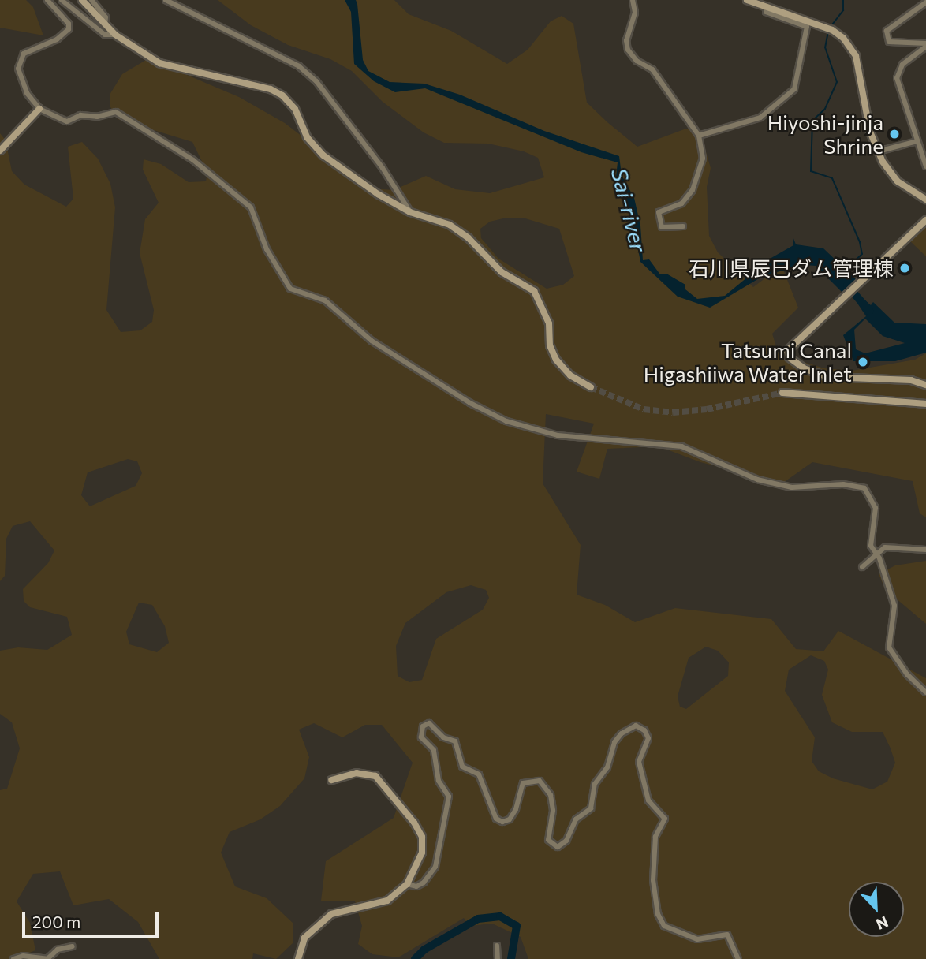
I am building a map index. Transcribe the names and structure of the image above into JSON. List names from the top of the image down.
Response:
{
  "water": ["Sai-river"],
  "places": ["Hiyoshi-jinja Shrine", "石川県辰巳ダム管理棟", "Tatsumi Canal Higashiiwa Water Inlet"],
  "scale_bar": "200 m",
  "north": "bottom right"
}
